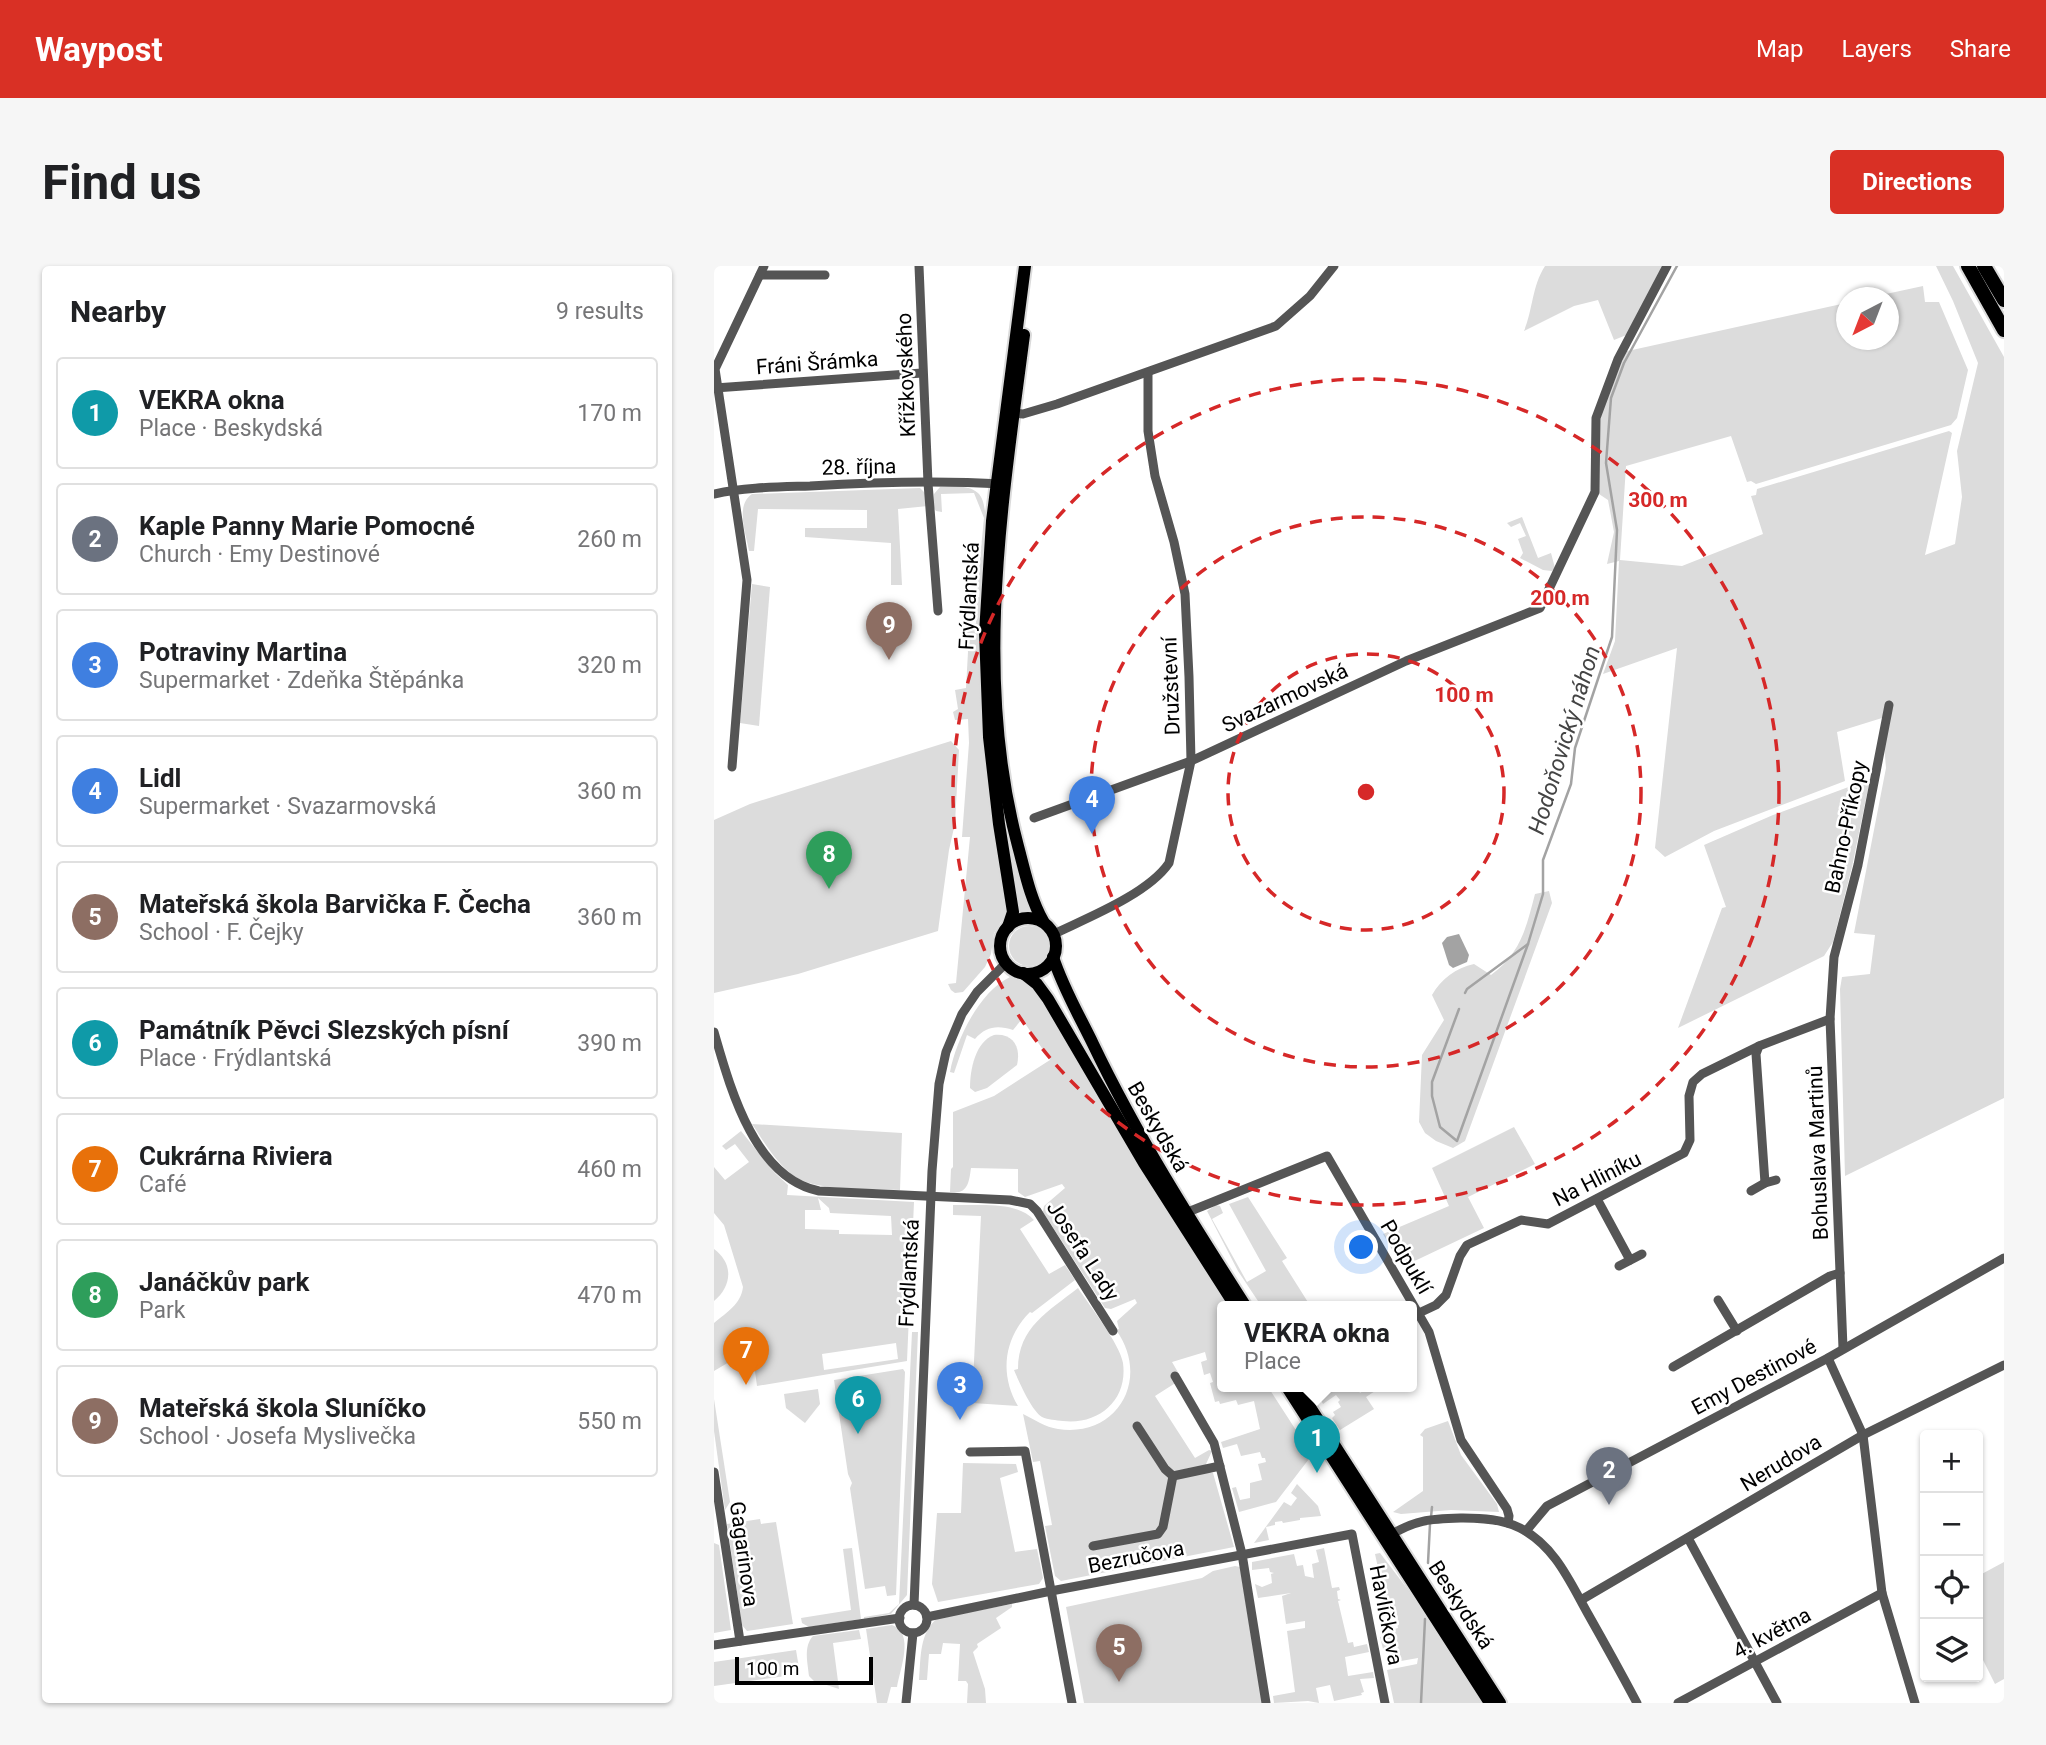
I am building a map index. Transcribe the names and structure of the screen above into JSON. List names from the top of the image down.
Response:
{
  "streets": {
    "main road": ["Frýdlantská", "Beskydská"],
    "street": [
      "Fráni Šrámka",
      "Křížkovského",
      "28. října",
      "Družstevní",
      "Svazarmovská",
      "Bahno-Příkopy",
      "Bohuslava Martinů",
      "Na Hliníku",
      "Josefa Lady",
      "Podpuklí",
      "Emy Destinové",
      "Nerudova",
      "Gagarinova",
      "Bezručova",
      "Havlíčkova",
      "4. května"
    ]
  },
  "crossings": [
    ["Fráni Šrámka", "Křížkovského"],
    ["Křížkovského", "28. října"],
    ["28. října", "Frýdlantská"],
    ["Frýdlantská", "Družstevní"],
    ["Frýdlantská", "Beskydská"],
    ["Frýdlantská", "Josefa Lady"],
    ["Frýdlantská", "Bezručova"],
    ["Družstevní", "Svazarmovská"],
    ["Družstevní", "Beskydská"],
    ["Bahno-Příkopy", "Bohuslava Martinů"],
    ["Beskydská", "Podpuklí"],
    ["Bohuslava Martinů", "Na Hliníku"],
    ["Bohuslava Martinů", "Emy Destinové"],
    ["Na Hliníku", "Podpuklí"],
    ["Bezručova", "Havlíčkova"]
  ],
  "water": ["Hodoňovický náhon"],
  "scale_bar": "100 m",
  "north": "bottom left",
  "page": {
    "header": "Waypost",
    "nav": ["Map", "Layers", "Share"],
    "buttons": "Directions",
    "title": "Find us",
    "heading": ["Nearby", "9 results"],
    "list": [
      {
        "mark": "1",
        "name": "VEKRA okna",
        "note": "Place · Beskydská",
        "value": "170 m"
      },
      {
        "mark": "2",
        "name": "Kaple Panny Marie Pomocné",
        "note": "Church · Emy Destinové",
        "value": "260 m"
      },
      {
        "mark": "3",
        "name": "Potraviny Martina",
        "note": "Supermarket · Zdeňka Štěpánka",
        "value": "320 m"
      },
      {
        "mark": "4",
        "name": "Lidl",
        "note": "Supermarket · Svazarmovská",
        "value": "360 m"
      },
      {
        "mark": "5",
        "name": "Mateřská škola Barvička F. Čecha",
        "note": "School · F. Čejky",
        "value": "360 m"
      },
      {
        "mark": "6",
        "name": "Památník Pěvci Slezských písní",
        "note": "Place · Frýdlantská",
        "value": "390 m"
      },
      {
        "mark": "7",
        "name": "Cukrárna Riviera",
        "note": "Café",
        "value": "460 m"
      },
      {
        "mark": "8",
        "name": "Janáčkův park",
        "note": "Park",
        "value": "470 m"
      },
      {
        "mark": "9",
        "name": "Mateřská škola Sluníčko",
        "note": "School · Josefa Myslivečka",
        "value": "550 m"
      }
    ],
    "pins": [
      "9",
      "4",
      "8",
      "7",
      "3",
      "6",
      "1",
      "2",
      "5"
    ],
    "popup": ["VEKRA okna", "Place"],
    "map_buttons": ["+", "−"],
    "scale": "100 m"
  },
  "rings": ["300 m", "200 m", "100 m"]
}
